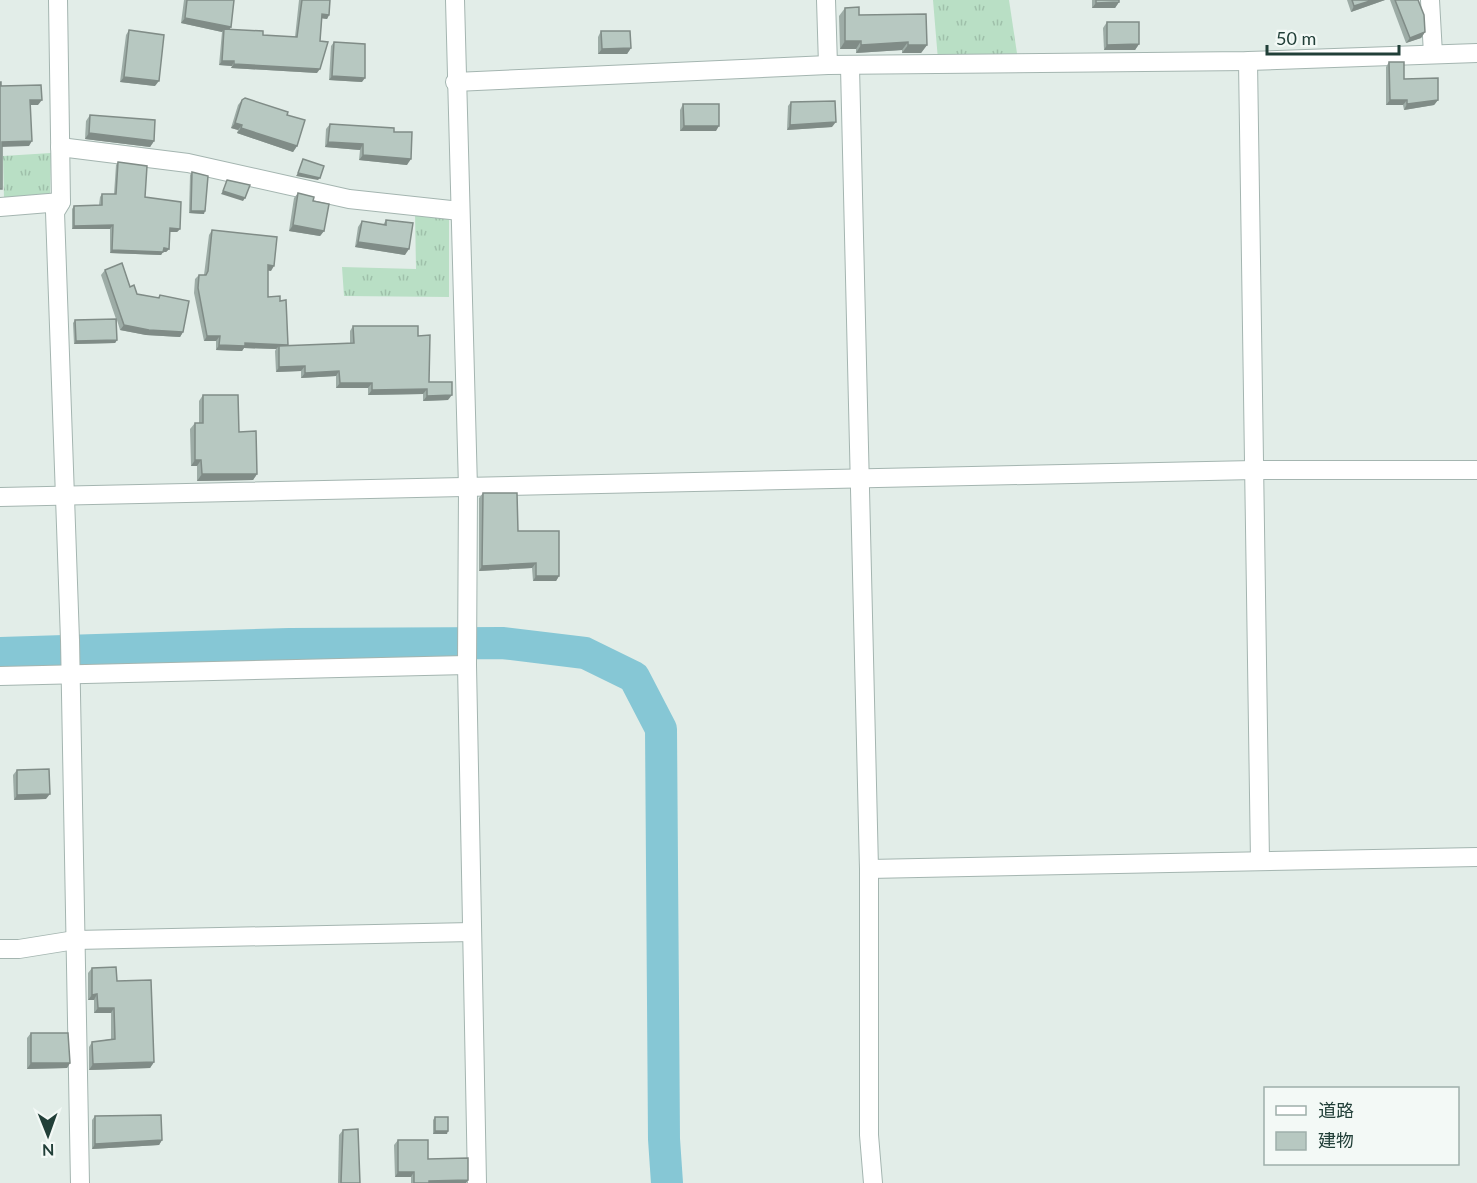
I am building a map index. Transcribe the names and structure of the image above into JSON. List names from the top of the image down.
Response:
{
  "legend": ["道路", "建物"],
  "scale_bar": "50 m",
  "north": "bottom"
}
